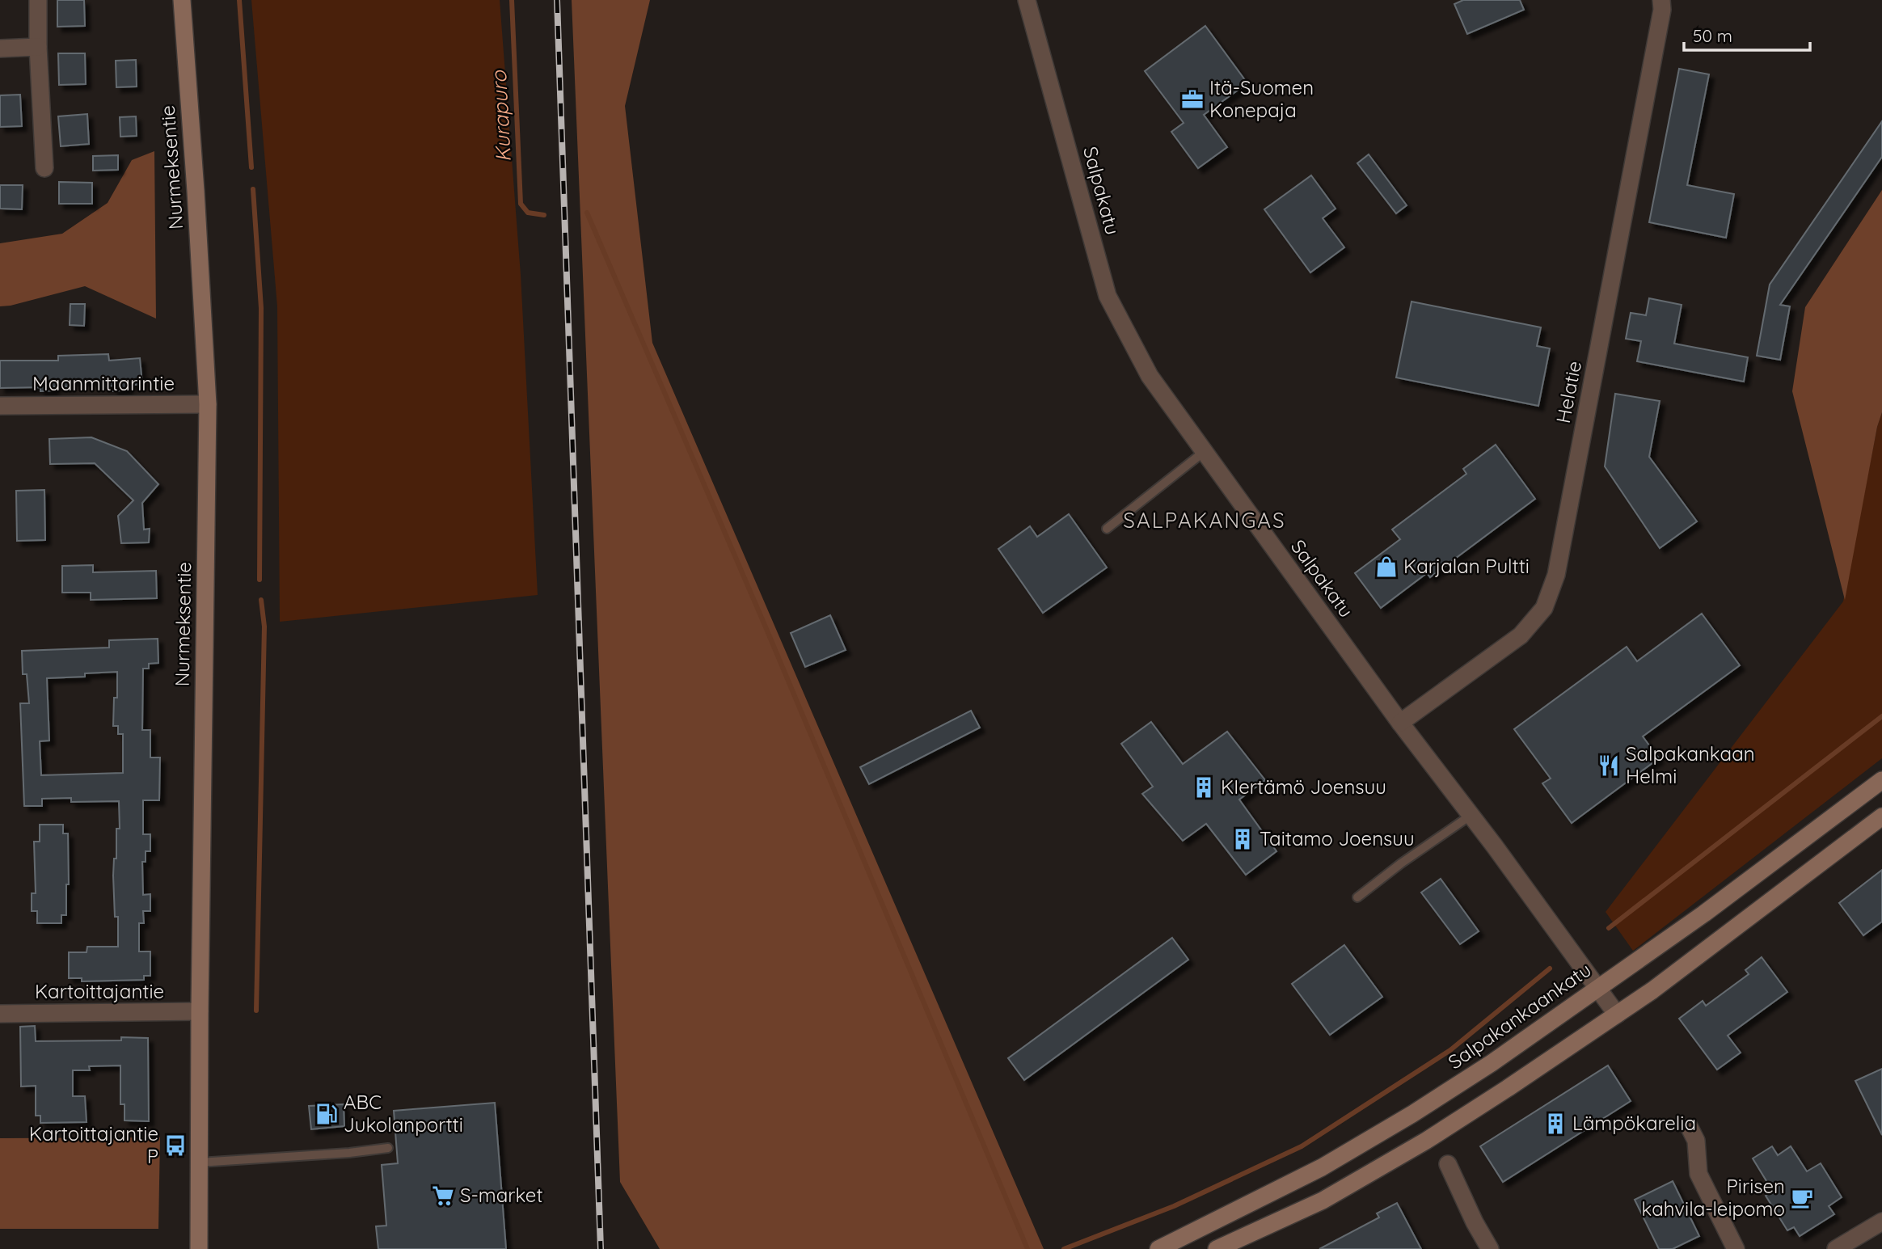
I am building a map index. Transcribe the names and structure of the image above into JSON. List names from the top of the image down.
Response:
{
  "streets": {
    "main road": ["Nurmeksentie", "Salpakankaankatu"],
    "street": [
      "Salpakatu",
      "Maanmittarintie",
      "Helatie",
      "Kartoittajantie"
    ]
  },
  "crossings": [
    ["Nurmeksentie", "Maanmittarintie"],
    ["Nurmeksentie", "Kartoittajantie"],
    ["Salpakatu", "Helatie"],
    ["Salpakatu", "Salpakankaankatu"]
  ],
  "districts": ["SALPAKANGAS"],
  "water": ["Kurapuro"],
  "places": {
    "office": ["Itä-Suomen Konepaja"],
    "shop": ["Karjalan Pultti"],
    "restaurant": ["Salpakankaan Helmi"],
    "building": ["KIertämö Joensuu", "Taitamo Joensuu", "Lämpökarelia"],
    "fuel station": ["ABC Jukolanportti"],
    "bus stop": ["Kartoittajantie P"],
    "supermarket": ["S-market"],
    "cafe": ["Pirisen kahvila-leipomo"]
  },
  "scale_bar": "50 m"
}
